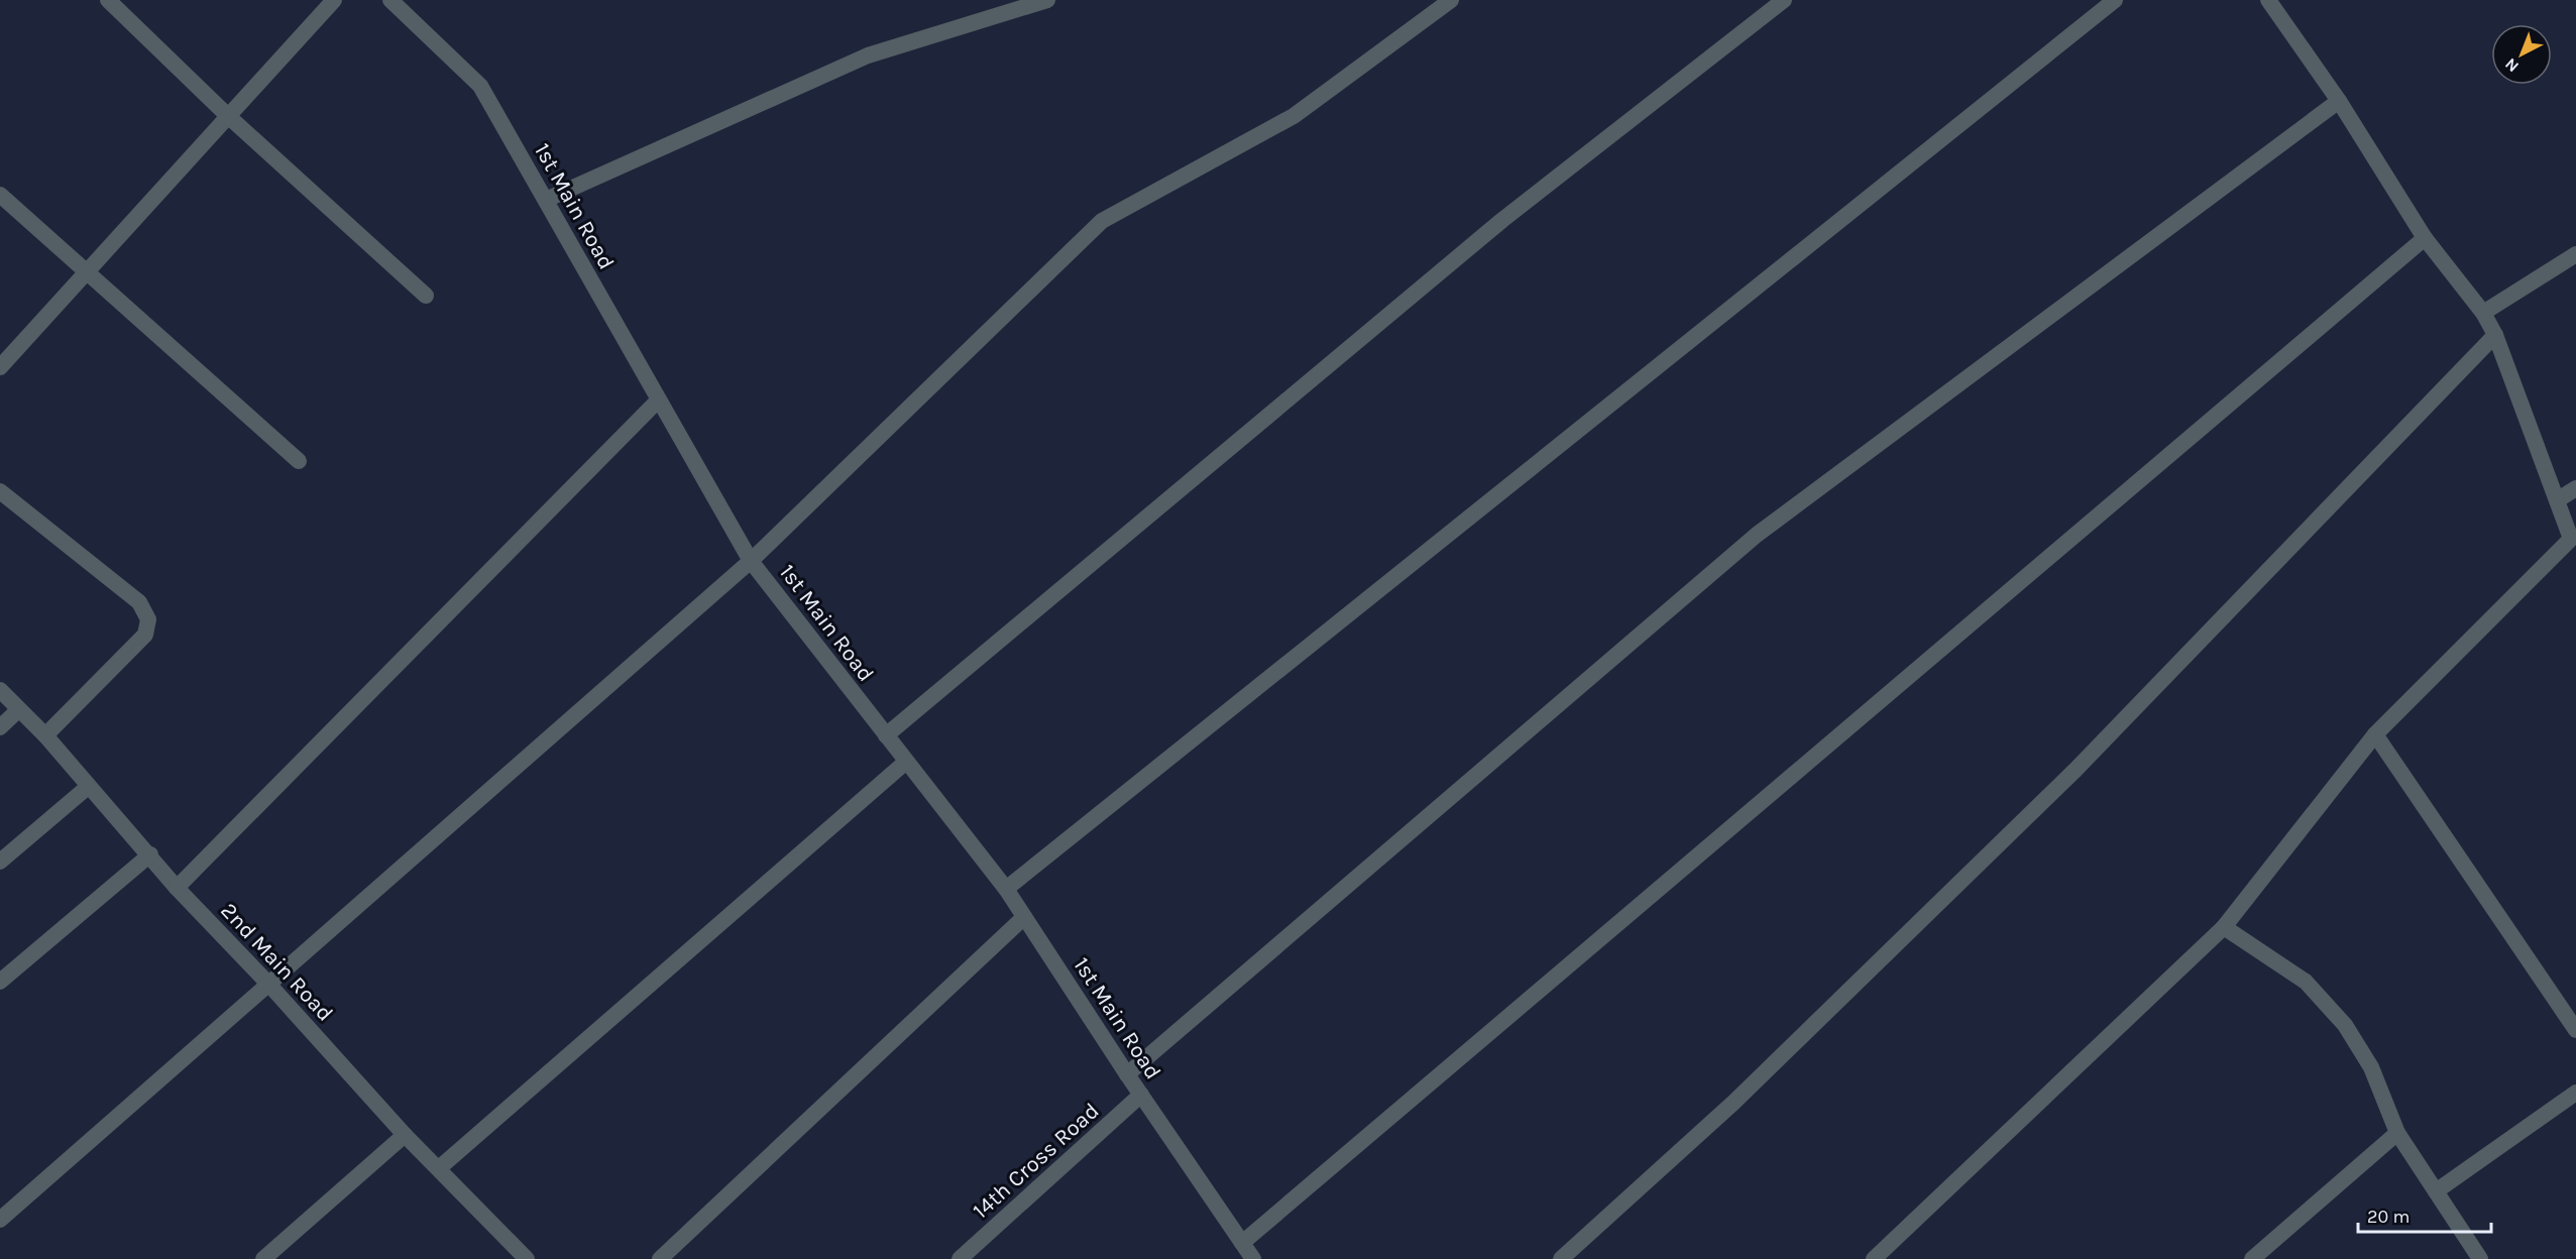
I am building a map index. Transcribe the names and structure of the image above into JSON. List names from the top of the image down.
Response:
{
  "streets": {
    "street": ["1st Main Road", "2nd Main Road", "14th Cross Road"]
  },
  "crossings": [
    ["1st Main Road", "14th Cross Road"]
  ],
  "scale_bar": "20 m",
  "north": "bottom left"
}
